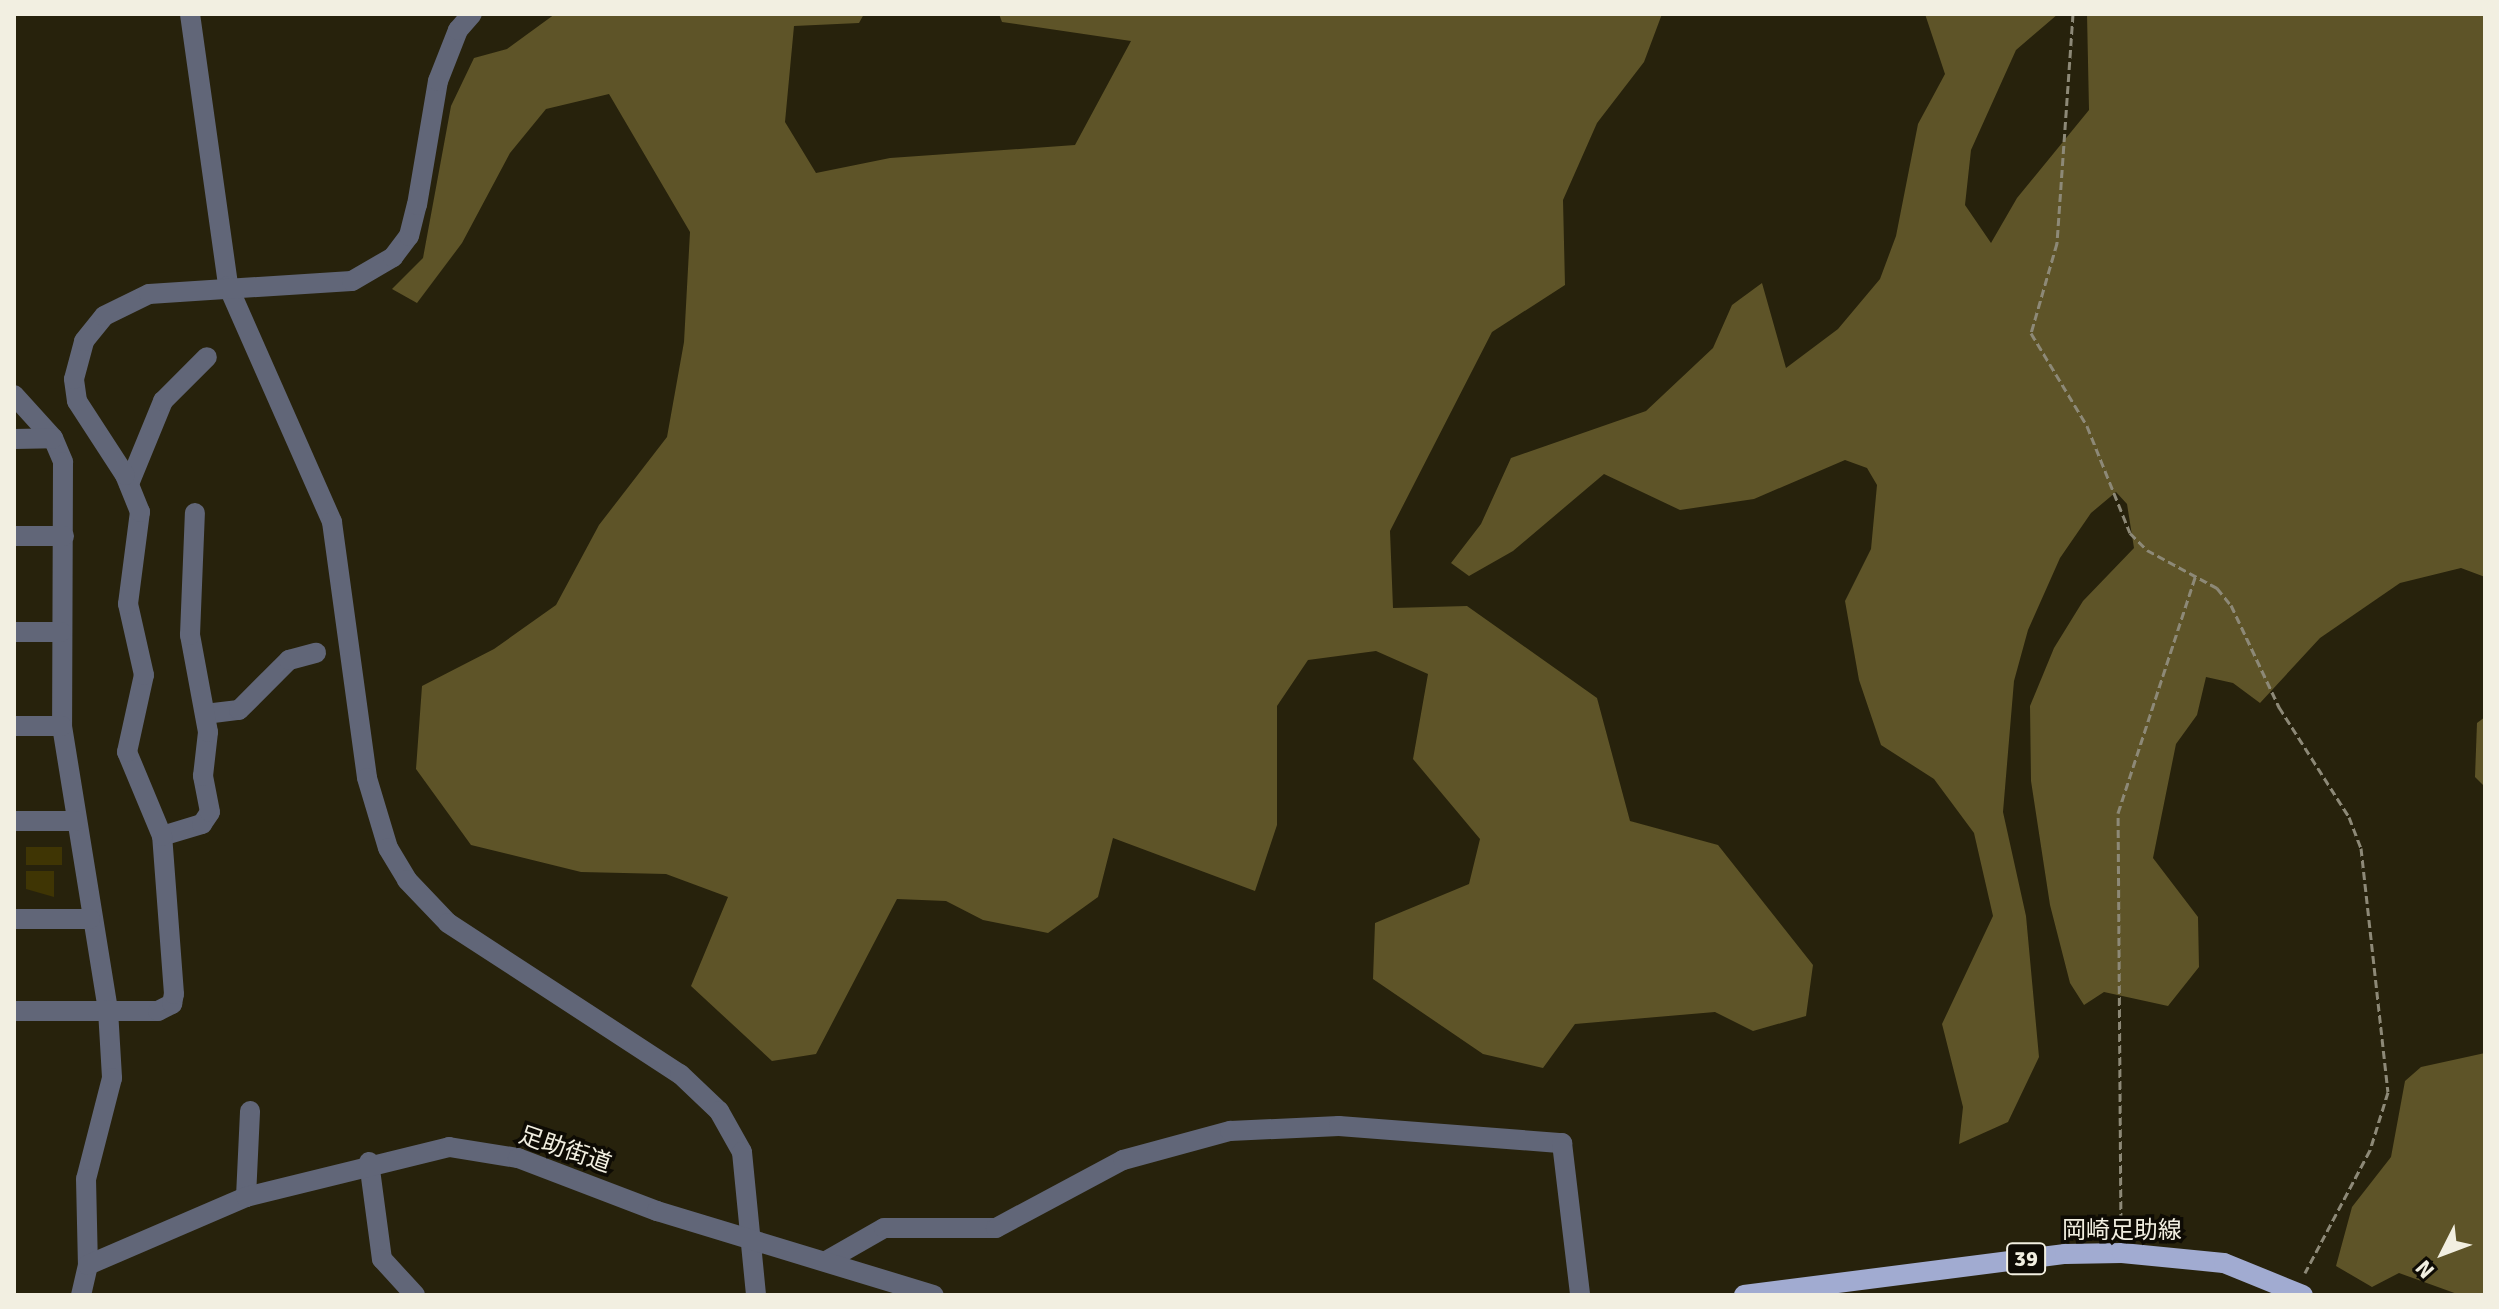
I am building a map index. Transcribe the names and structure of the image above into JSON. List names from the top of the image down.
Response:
{
  "streets": {
    "main road": ["岡崎足助線", "39"],
    "street": ["足助街道"]
  },
  "north": "bottom left"
}
